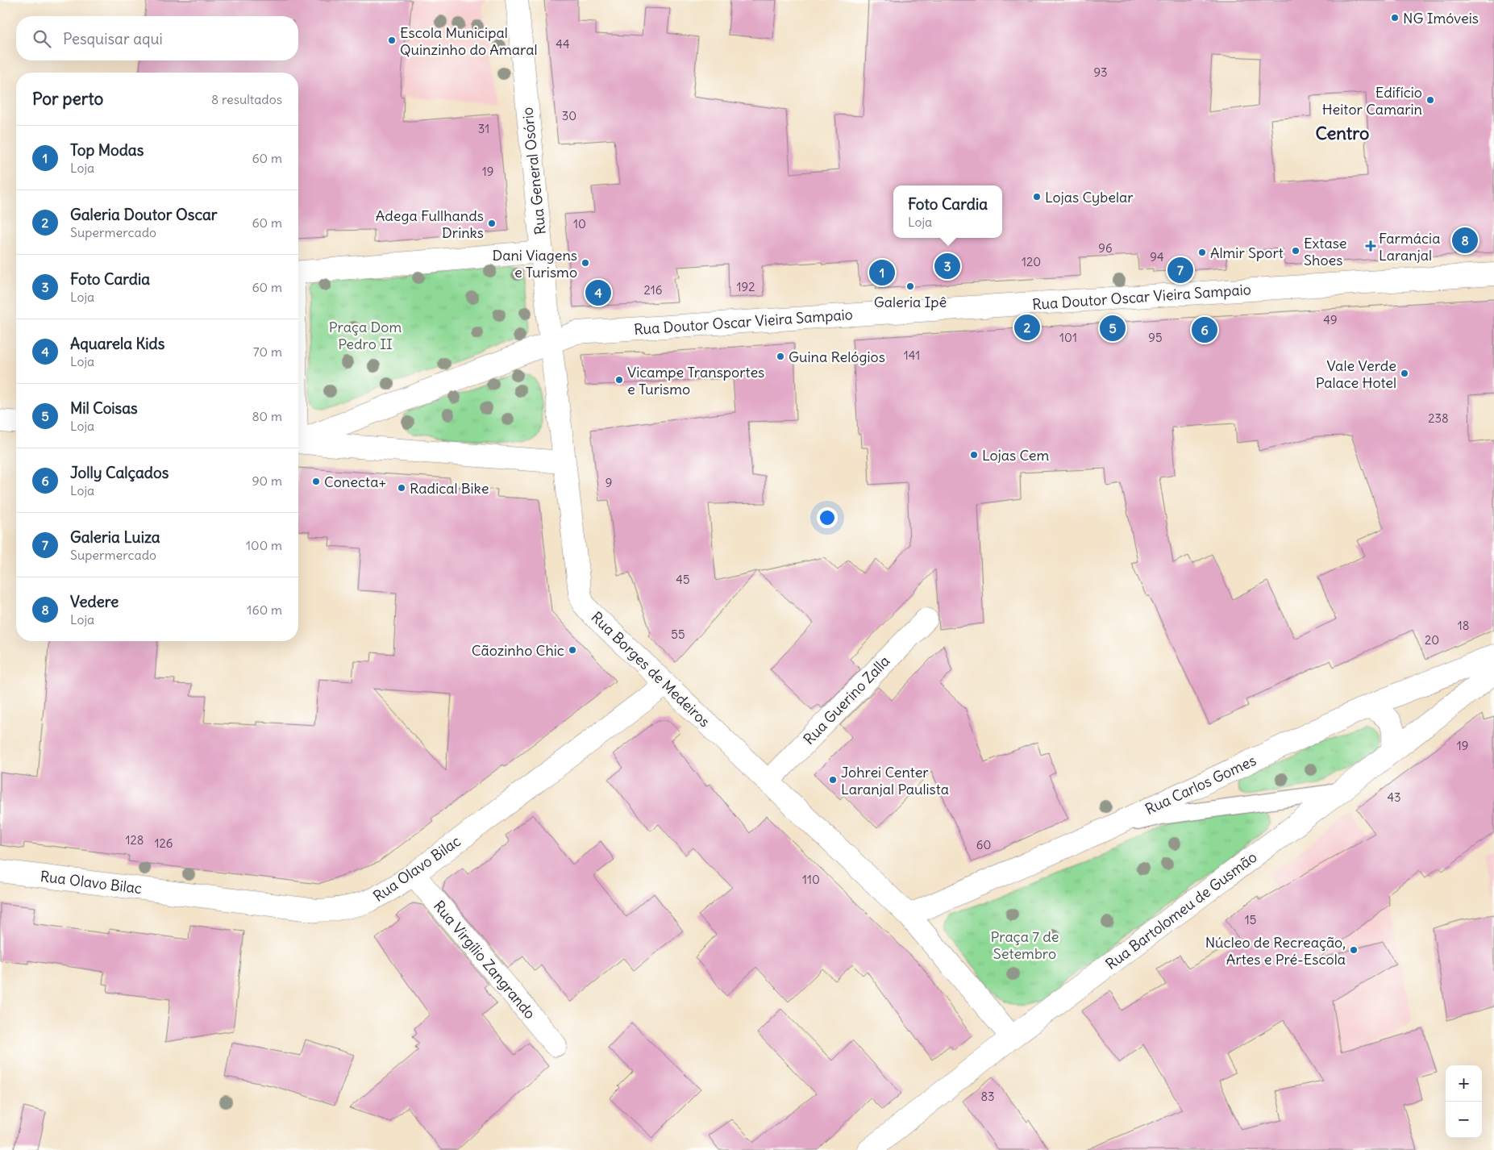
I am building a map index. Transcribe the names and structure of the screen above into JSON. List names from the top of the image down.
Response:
{
  "streets": {
    "street": [
      "Rua General Osório",
      "Rua Doutor Oscar Vieira Sampaio",
      "Rua Borges de Medeiros",
      "Rua Guerino Zalla",
      "Rua Carlos Gomes",
      "Rua Olavo Bilac",
      "Rua Bartolomeu de Gusmão",
      "Rua Virgílio Zangrando"
    ]
  },
  "crossings": [
    ["Rua General Osório", "Rua Doutor Oscar Vieira Sampaio"],
    ["Rua General Osório", "Rua Borges de Medeiros"],
    ["Rua Doutor Oscar Vieira Sampaio", "Rua Borges de Medeiros"],
    ["Rua Borges de Medeiros", "Rua Guerino Zalla"],
    ["Rua Borges de Medeiros", "Rua Carlos Gomes"],
    ["Rua Borges de Medeiros", "Rua Olavo Bilac"],
    ["Rua Olavo Bilac", "Rua Virgílio Zangrando"]
  ],
  "districts": ["Centro"],
  "parks": ["Praça Dom Pedro II", "Praça 7 de Setembro"],
  "places": {
    "other": [
      "NG Imóveis",
      "Escola Municipal Quinzinho do Amaral",
      "Edifício Heitor Camarin",
      "Lojas Cybelar",
      "Adega Fullhands Drinks",
      "Extase Shoes",
      "Almir Sport",
      "Dani Viagens e Turismo",
      "Galeria Ipê",
      "Guina Relógios",
      "Vale Verde Palace Hotel",
      "Vicampe Transportes e Turismo",
      "Lojas Cem",
      "Conecta+",
      "Radical Bike",
      "Cãozinho Chic",
      "Johrei Center Laranjal Paulista",
      "Núcleo de Recreação, Artes e Pré-Escola"
    ],
    "health": ["Farmácia Laranjal"]
  },
  "house_numbers": [
    "44",
    "93",
    "30",
    "31",
    "19",
    "10",
    "96",
    "94",
    "120",
    "192",
    "216",
    "49",
    "101",
    "95",
    "141",
    "238",
    "9",
    "45",
    "18",
    "55",
    "20",
    "19",
    "43",
    "128",
    "126",
    "60",
    "110",
    "15",
    "83"
  ],
  "page": {
    "search": "Pesquisar aqui",
    "heading": ["Por perto", "8 resultados"],
    "list": [
      {
        "mark": "1",
        "name": "Top Modas",
        "note": "Loja",
        "value": "60 m"
      },
      {
        "mark": "2",
        "name": "Galeria Doutor Oscar",
        "note": "Supermercado",
        "value": "60 m"
      },
      {
        "mark": "3",
        "name": "Foto Cardia",
        "note": "Loja",
        "value": "60 m"
      },
      {
        "mark": "4",
        "name": "Aquarela Kids",
        "note": "Loja",
        "value": "70 m"
      },
      {
        "mark": "5",
        "name": "Mil Coisas",
        "note": "Loja",
        "value": "80 m"
      },
      {
        "mark": "6",
        "name": "Jolly Calçados",
        "note": "Loja",
        "value": "90 m"
      },
      {
        "mark": "7",
        "name": "Galeria Luiza",
        "note": "Supermercado",
        "value": "100 m"
      },
      {
        "mark": "8",
        "name": "Vedere",
        "note": "Loja",
        "value": "160 m"
      }
    ],
    "popup": ["Foto Cardia", "Loja"],
    "pins": [
      "8",
      "3",
      "7",
      "1",
      "4",
      "2",
      "5",
      "6"
    ],
    "map_buttons": ["+", "−"]
  }
}
